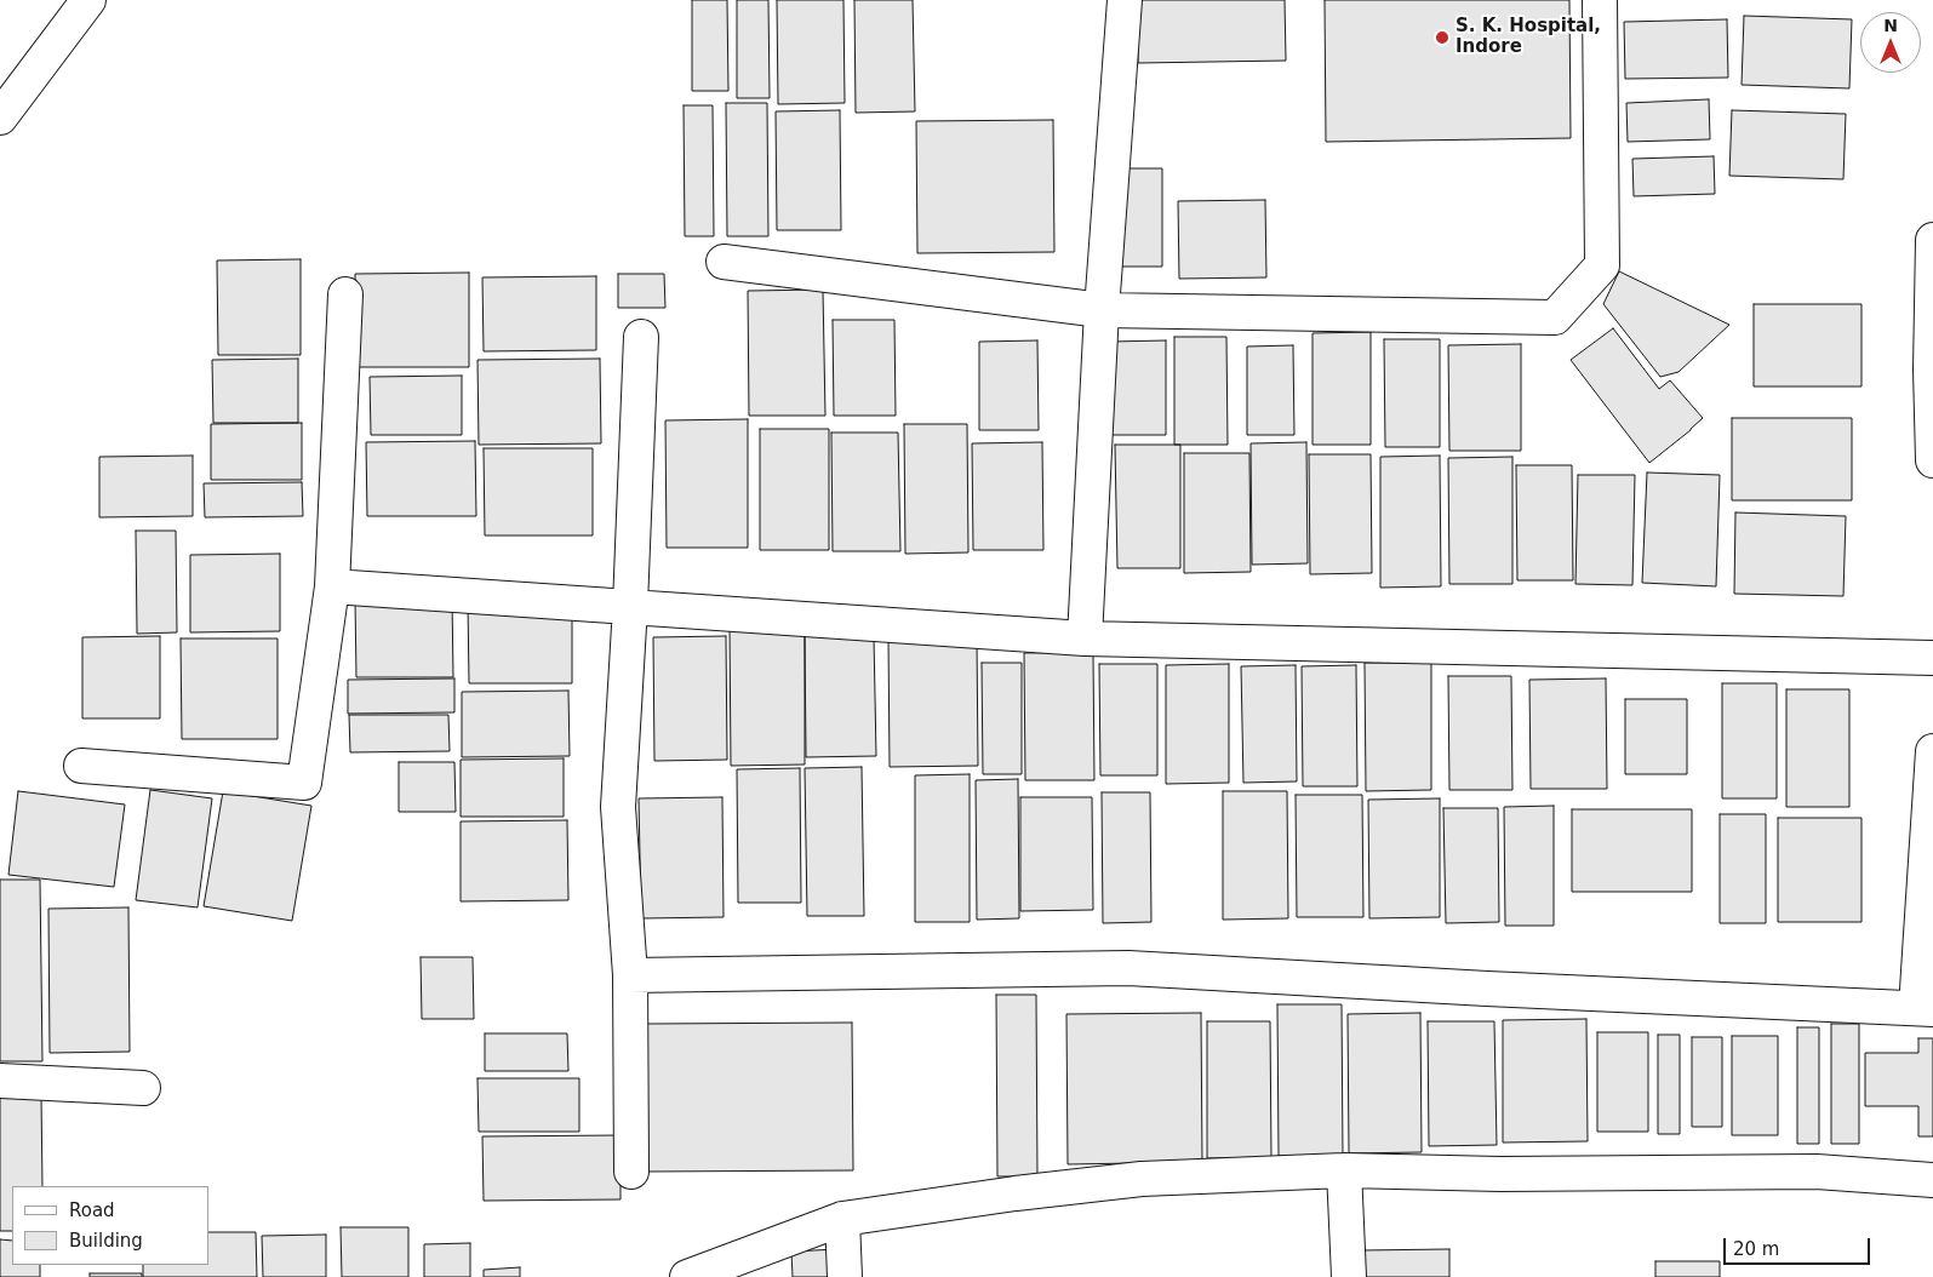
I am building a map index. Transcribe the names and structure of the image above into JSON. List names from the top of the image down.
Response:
{
  "places": ["S. K. Hospital, Indore"],
  "legend": ["Road", "Building"],
  "scale_bar": "20 m",
  "north": "top"
}
